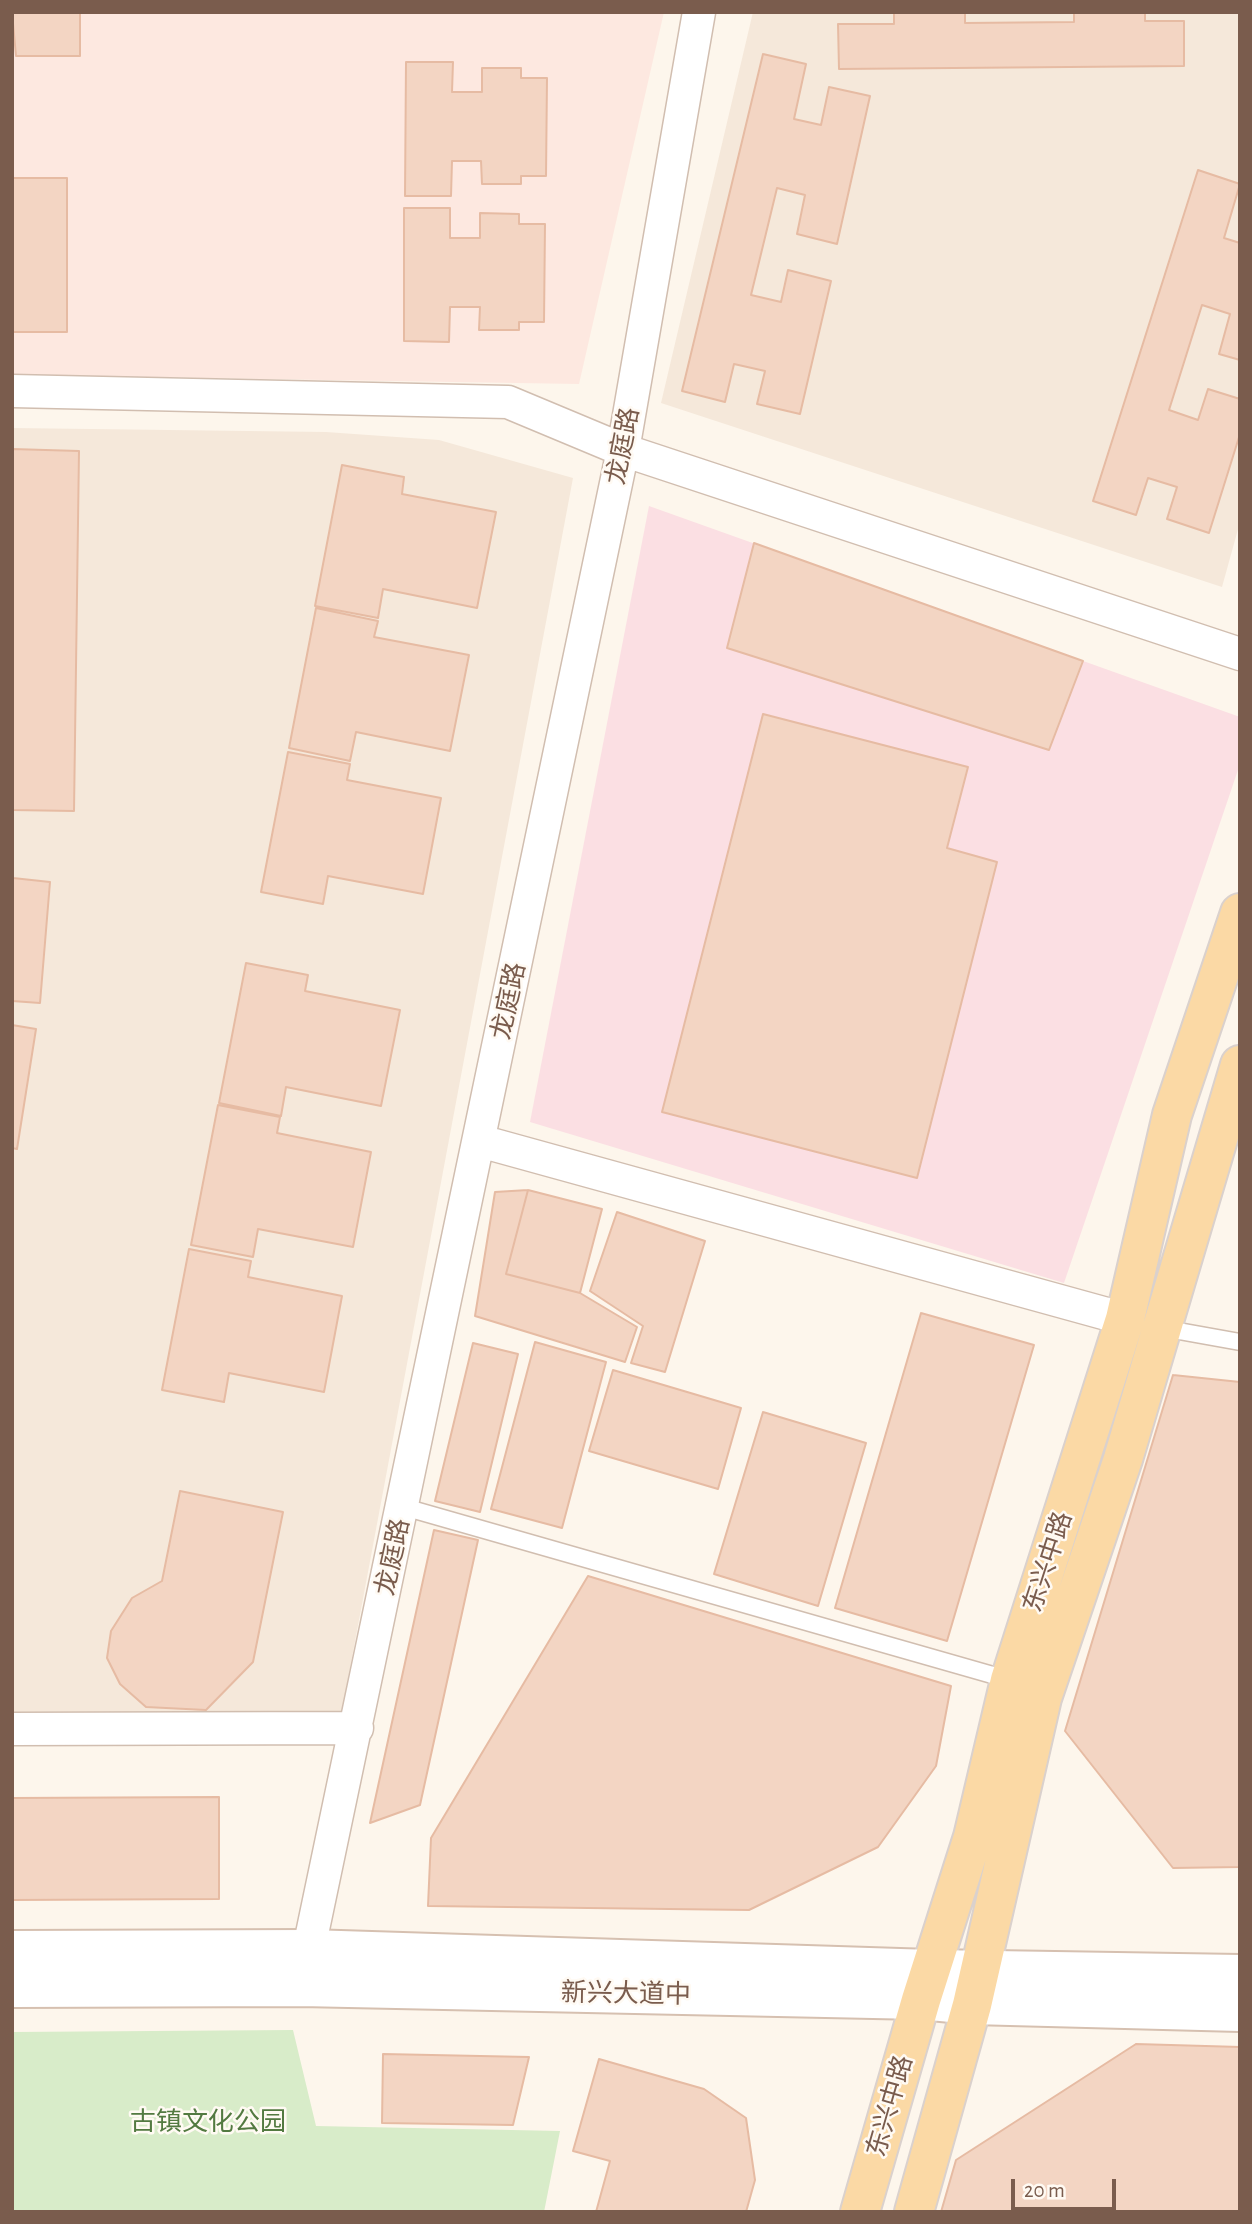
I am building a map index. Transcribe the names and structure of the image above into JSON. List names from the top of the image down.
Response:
{
  "streets": {
    "main road": ["东兴中路", "新兴大道中"],
    "street": ["龙庭路"]
  },
  "crossings": [
    ["龙庭路", "新兴大道中"],
    ["东兴中路", "新兴大道中"]
  ],
  "parks": ["古镇文化公园"],
  "scale_bar": "20 m"
}
